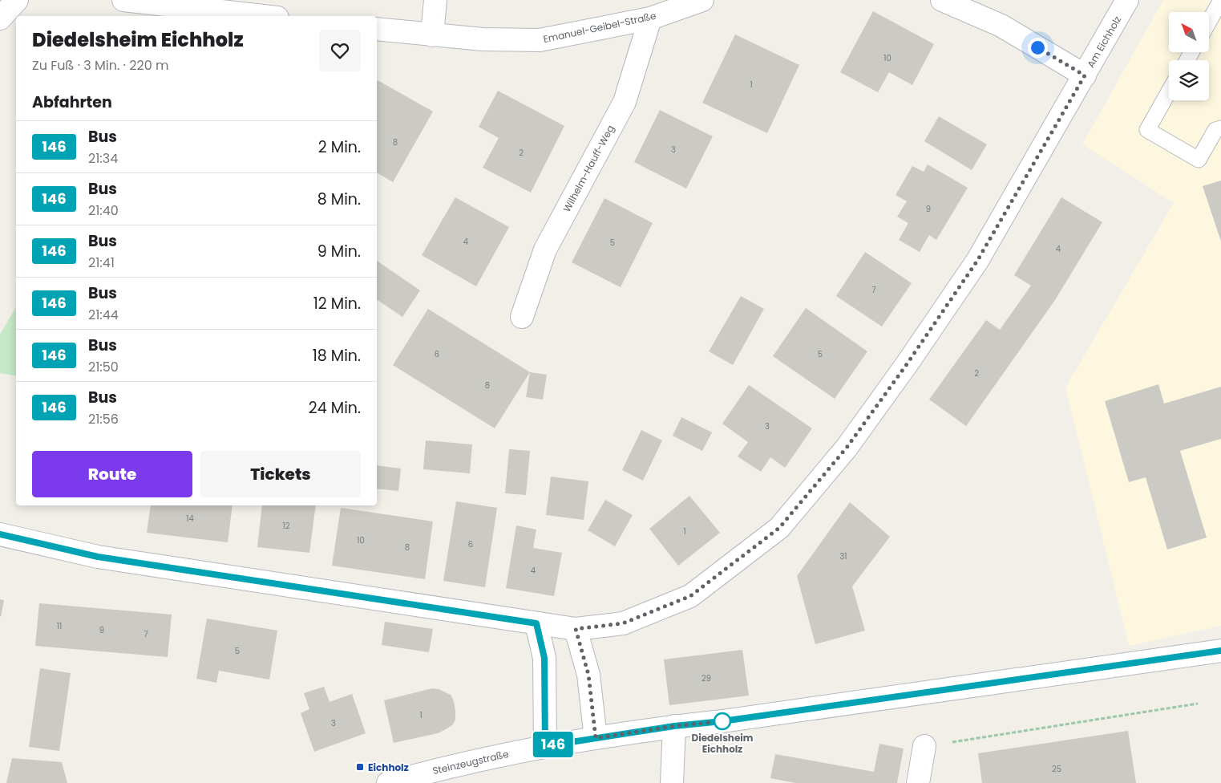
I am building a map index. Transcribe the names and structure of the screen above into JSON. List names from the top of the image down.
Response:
{
  "streets": {
    "street": [
      "Emanuel-Geibel-Straße",
      "Am Eichholz",
      "Wilhelm-Hauff-Weg",
      "Steinzeugstraße"
    ]
  },
  "crossings": [
    ["Emanuel-Geibel-Straße", "Wilhelm-Hauff-Weg"]
  ],
  "places": {
    "other": ["Diedelsheim Eichholz"],
    "transit": ["Eichholz"]
  },
  "lines": ["bus line 146"],
  "house_numbers": [
    "10",
    "1",
    "8",
    "3",
    "2",
    "9",
    "4",
    "5",
    "4",
    "7",
    "6",
    "5",
    "2",
    "8",
    "3",
    "14",
    "12",
    "1",
    "10",
    "6",
    "8",
    "31",
    "4",
    "11",
    "9",
    "7",
    "5",
    "29",
    "1",
    "3",
    "25"
  ],
  "north": "top left",
  "page": {
    "on_map": "146",
    "heading": [
      ["Diedelsheim Eichholz", "Zu Fuß · 3 Min. · 220 m"],
      "Abfahrten"
    ],
    "list": [
      {
        "mark": "146",
        "name": "Bus",
        "note": "21:34",
        "value": "2 Min."
      },
      {
        "mark": "146",
        "name": "Bus",
        "note": "21:40",
        "value": "8 Min."
      },
      {
        "mark": "146",
        "name": "Bus",
        "note": "21:41",
        "value": "9 Min."
      },
      {
        "mark": "146",
        "name": "Bus",
        "note": "21:44",
        "value": "12 Min."
      },
      {
        "mark": "146",
        "name": "Bus",
        "note": "21:50",
        "value": "18 Min."
      },
      {
        "mark": "146",
        "name": "Bus",
        "note": "21:56",
        "value": "24 Min."
      }
    ],
    "buttons": ["Route", "Tickets"]
  }
}
